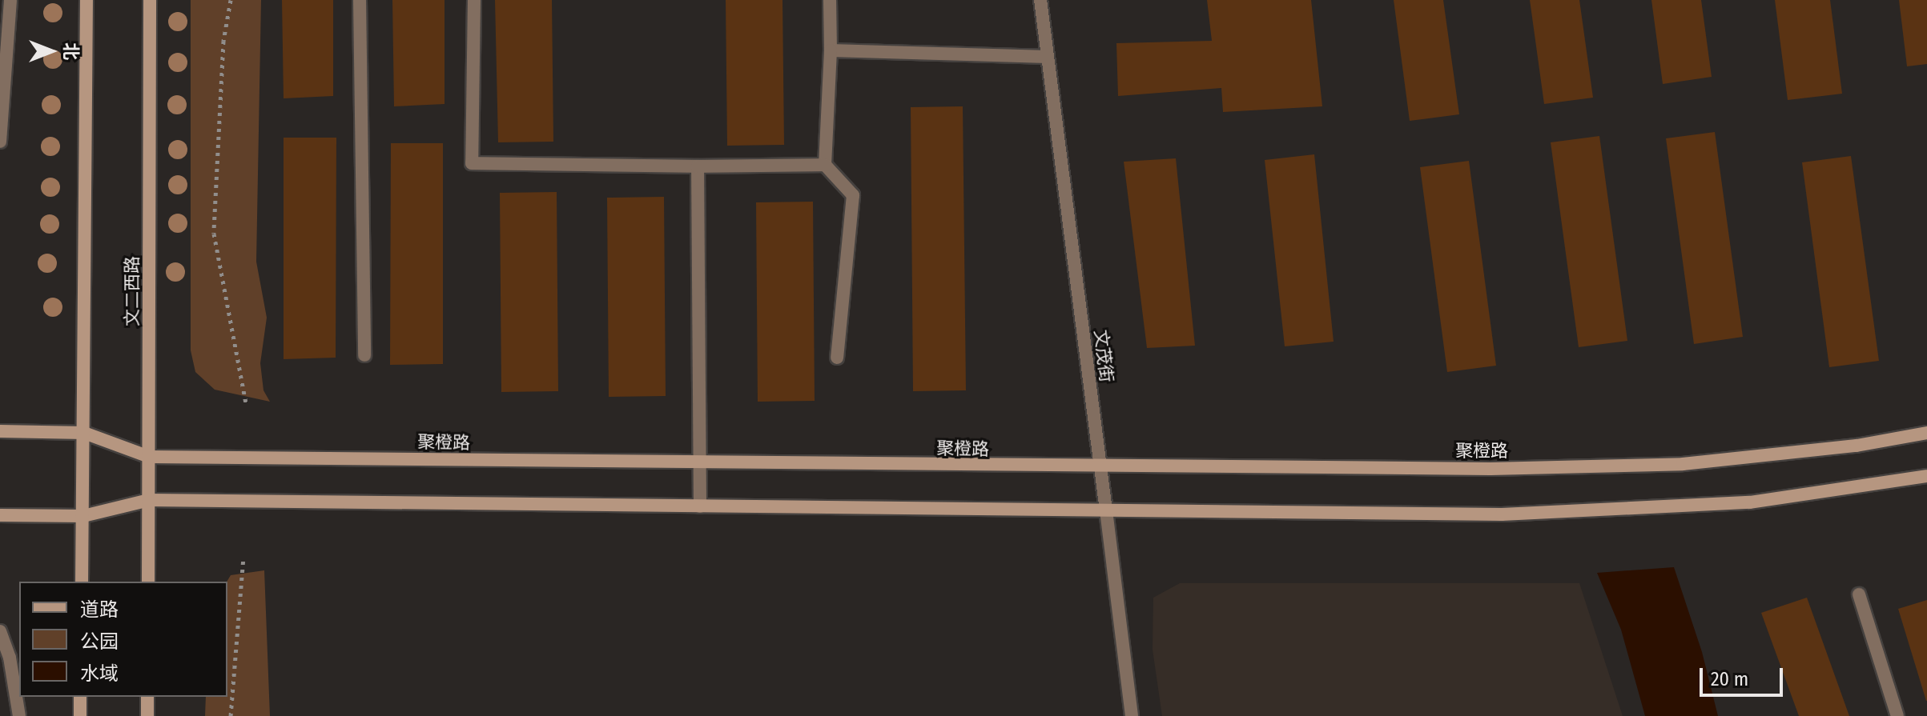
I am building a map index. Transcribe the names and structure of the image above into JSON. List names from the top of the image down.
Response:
{
  "streets": {
    "street": ["文二西路", "文茂街", "聚橙路"]
  },
  "crossings": [
    ["文二西路", "聚橙路"],
    ["文茂街", "聚橙路"]
  ],
  "legend": ["道路", "公园", "水域"],
  "scale_bar": "20 m",
  "north": "right"
}
